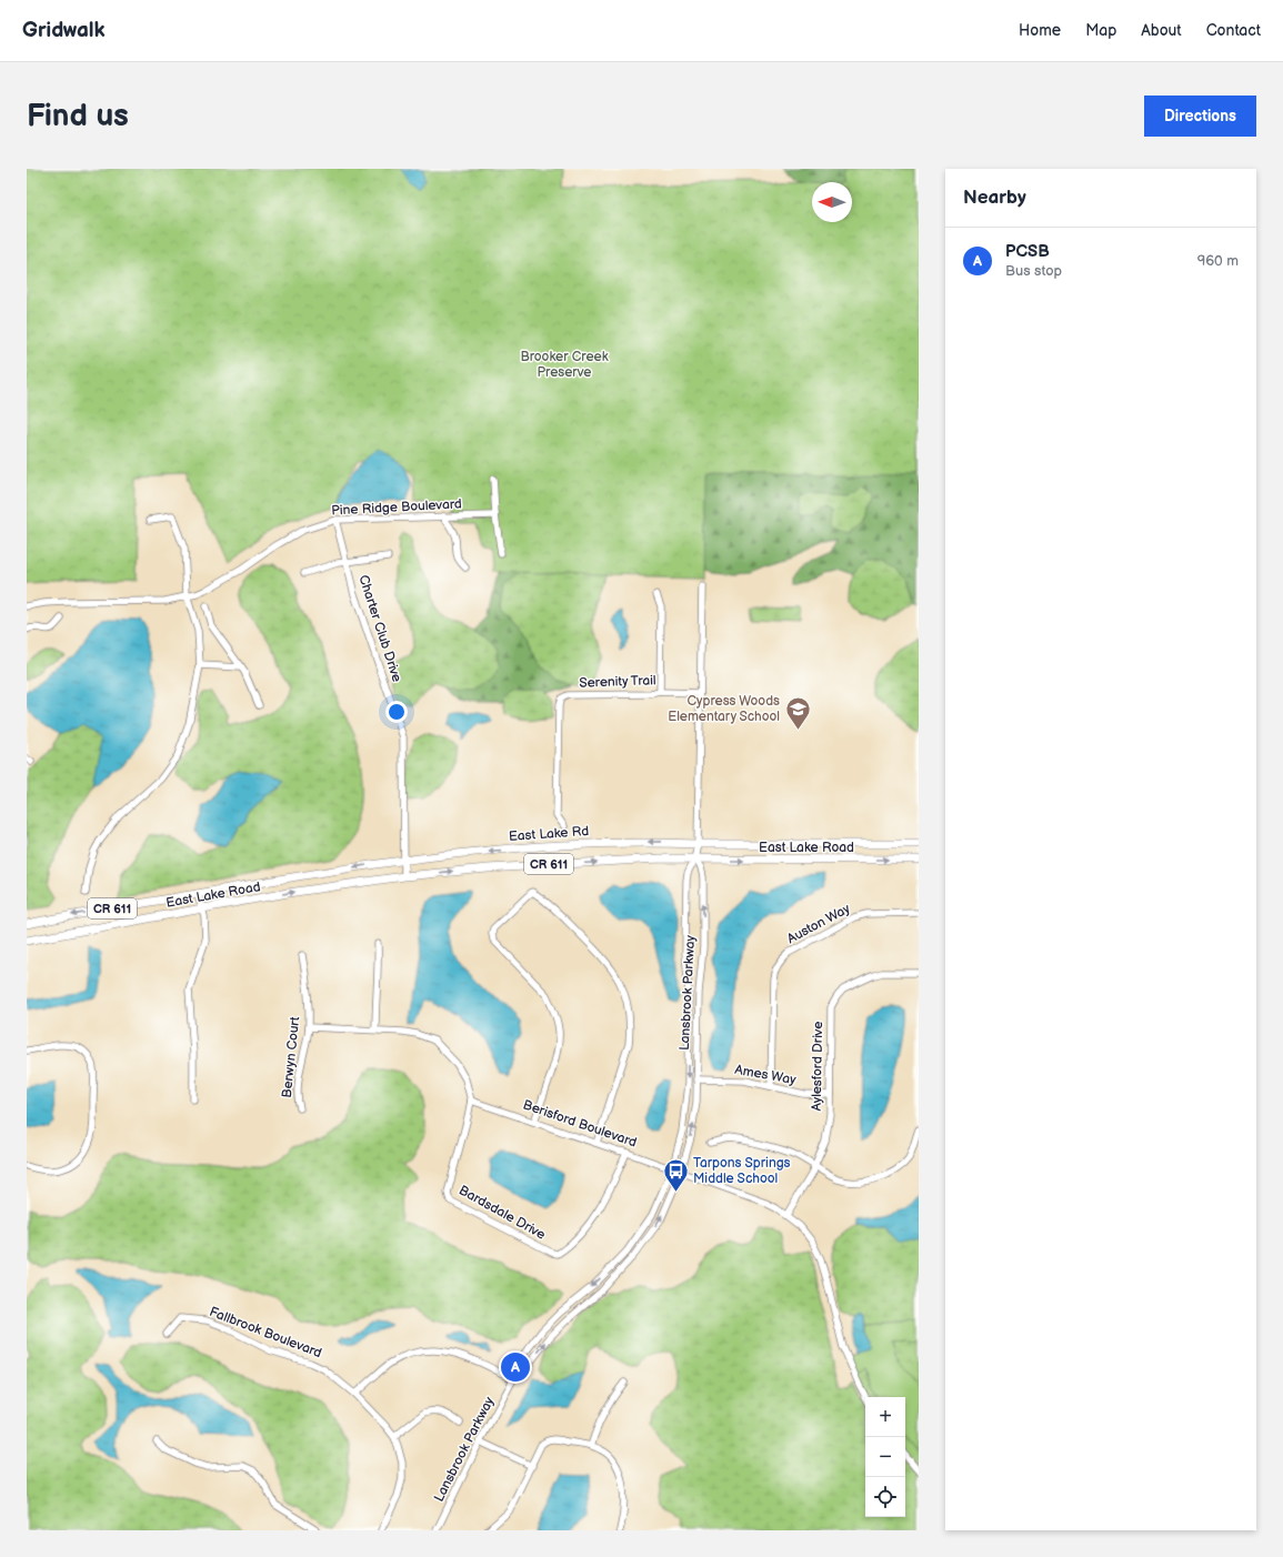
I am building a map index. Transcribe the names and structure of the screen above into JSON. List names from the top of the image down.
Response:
{
  "streets": {
    "main road": ["East Lake Rd", "East Lake Road", "CR 611"],
    "street": [
      "Pine Ridge Boulevard",
      "Charter Club Drive",
      "Serenity Trail",
      "Auston Way",
      "Lansbrook Parkway",
      "Berwyn Court",
      "Aylesford Drive",
      "Ames Way",
      "Berisford Boulevard",
      "Bardsdale Drive",
      "Fallbrook Boulevard"
    ]
  },
  "crossings": [
    ["Pine Ridge Boulevard", "Charter Club Drive"],
    ["Charter Club Drive", "East Lake Rd"],
    ["Charter Club Drive", "East Lake Road"],
    ["Charter Club Drive", "CR 611"],
    ["East Lake Rd", "East Lake Road"],
    ["East Lake Rd", "CR 611"],
    ["East Lake Road", "CR 611"],
    ["East Lake Road", "Lansbrook Parkway"],
    ["CR 611", "Lansbrook Parkway"],
    ["Auston Way", "Ames Way"],
    ["Lansbrook Parkway", "Ames Way"],
    ["Lansbrook Parkway", "Berisford Boulevard"],
    ["Berwyn Court", "Bardsdale Drive"],
    ["Aylesford Drive", "Ames Way"],
    ["Aylesford Drive", "Berisford Boulevard"],
    ["Berisford Boulevard", "Bardsdale Drive"]
  ],
  "parks": ["Brooker Creek Preserve"],
  "places": {
    "school or university": ["Cypress Woods Elementary School"],
    "bus stop": ["Tarpons Springs Middle School"]
  },
  "north": "left",
  "page": {
    "header": "Gridwalk",
    "nav": [
      "Home",
      "Map",
      "About",
      "Contact"
    ],
    "buttons": "Directions",
    "title": "Find us",
    "heading": "Nearby",
    "list": [
      {
        "mark": "A",
        "name": "PCSB",
        "note": "Bus stop",
        "value": "960 m"
      }
    ],
    "pins": "A",
    "map_buttons": ["+", "−"]
  }
}
